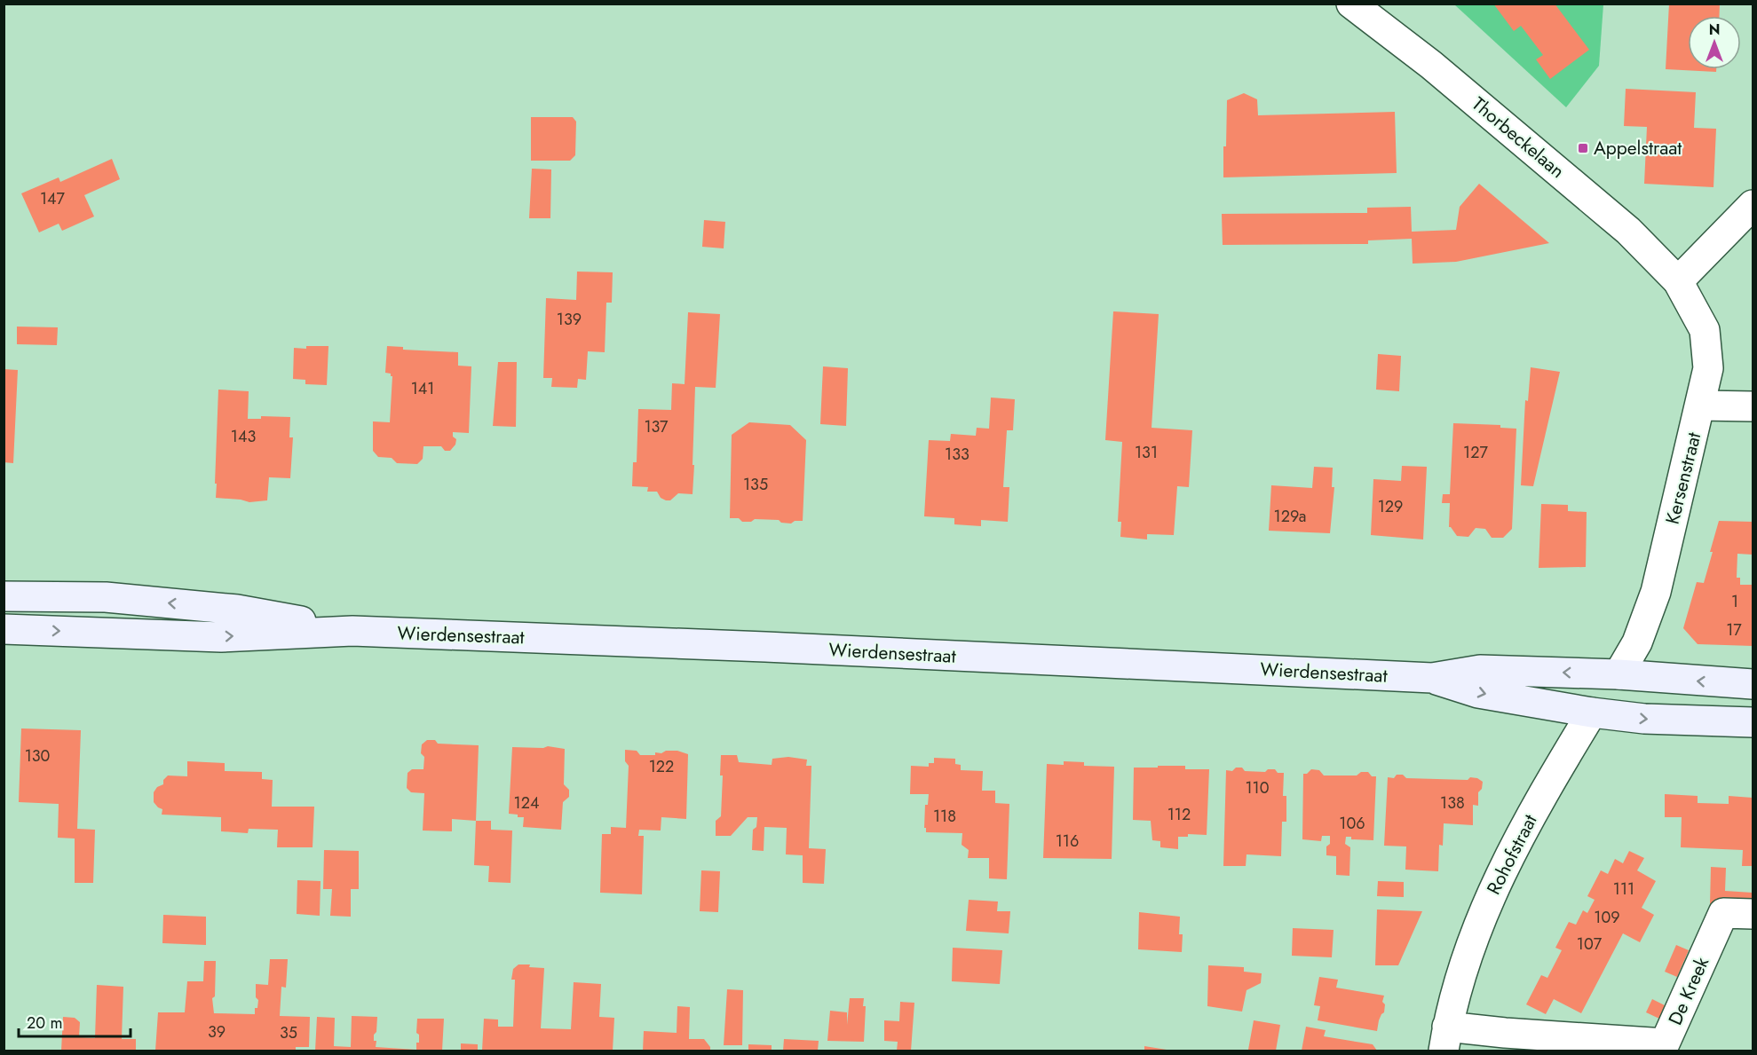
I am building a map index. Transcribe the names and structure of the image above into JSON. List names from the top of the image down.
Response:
{
  "streets": {
    "main road": ["Wierdensestraat", "Rohofstraat"],
    "street": ["Thorbeckelaan", "Kersenstraat", "De Kreek"]
  },
  "crossings": [
    ["Thorbeckelaan", "Kersenstraat"],
    ["Kersenstraat", "Wierdensestraat"],
    ["Kersenstraat", "Rohofstraat"],
    ["Wierdensestraat", "Rohofstraat"],
    ["Rohofstraat", "De Kreek"]
  ],
  "places": {
    "transit": ["Appelstraat"]
  },
  "house_numbers": [
    "147",
    "139",
    "141",
    "137",
    "143",
    "131",
    "127",
    "133",
    "135",
    "129",
    "129a",
    "1",
    "17",
    "130",
    "122",
    "110",
    "124",
    "138",
    "112",
    "118",
    "106",
    "116",
    "111",
    "109",
    "107",
    "39",
    "35"
  ],
  "scale_bar": "20 m",
  "north": "top"
}
